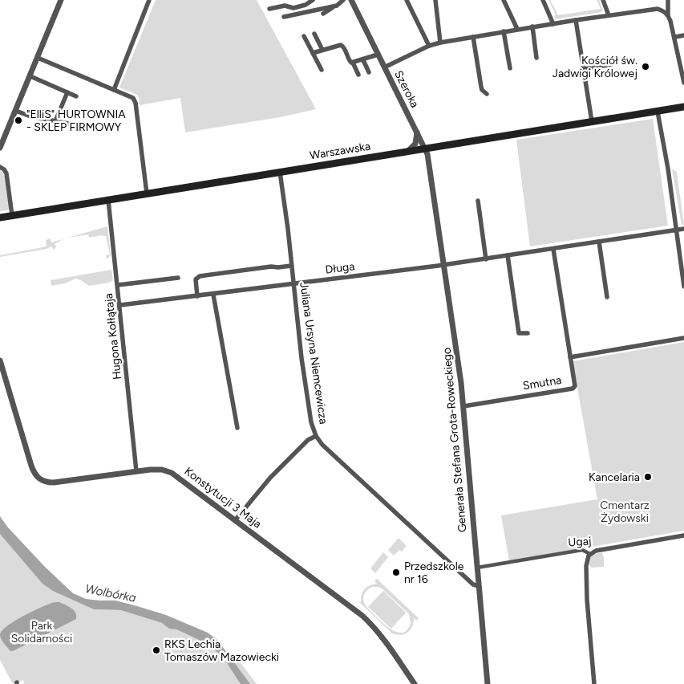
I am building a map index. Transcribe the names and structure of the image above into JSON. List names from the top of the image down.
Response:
{
  "streets": {
    "main road": ["Warszawska"],
    "street": [
      "Szeroka",
      "Długa",
      "Hugona Kołłątaja",
      "Juliana Ursyna Niemcewicza",
      "Smutna",
      "Generała Stefana Grota-Roweckiego",
      "Konstytucji 3 Maja",
      "Ugaj"
    ]
  },
  "crossings": [
    ["Szeroka", "Warszawska"],
    ["Szeroka", "Generała Stefana Grota-Roweckiego"],
    ["Warszawska", "Hugona Kołłątaja"],
    ["Warszawska", "Juliana Ursyna Niemcewicza"],
    ["Warszawska", "Generała Stefana Grota-Roweckiego"],
    ["Długa", "Hugona Kołłątaja"],
    ["Długa", "Juliana Ursyna Niemcewicza"],
    ["Długa", "Generała Stefana Grota-Roweckiego"],
    ["Hugona Kołłątaja", "Konstytucji 3 Maja"],
    ["Juliana Ursyna Niemcewicza", "Generała Stefana Grota-Roweckiego"],
    ["Smutna", "Generała Stefana Grota-Roweckiego"],
    ["Generała Stefana Grota-Roweckiego", "Ugaj"]
  ],
  "water": ["Wolbórka"],
  "parks": ["Cmentarz Żydowski", "Park Solidarności"],
  "places": [
    "Kościół św. Jadwigi Królowej",
    "\"ElliS\" HURTOWNIA - SKLEP FIRMOWY",
    "Kancelaria",
    "Przedszkole nr 16",
    "RKS Lechia Tomaszów Mazowiecki"
  ]
}
